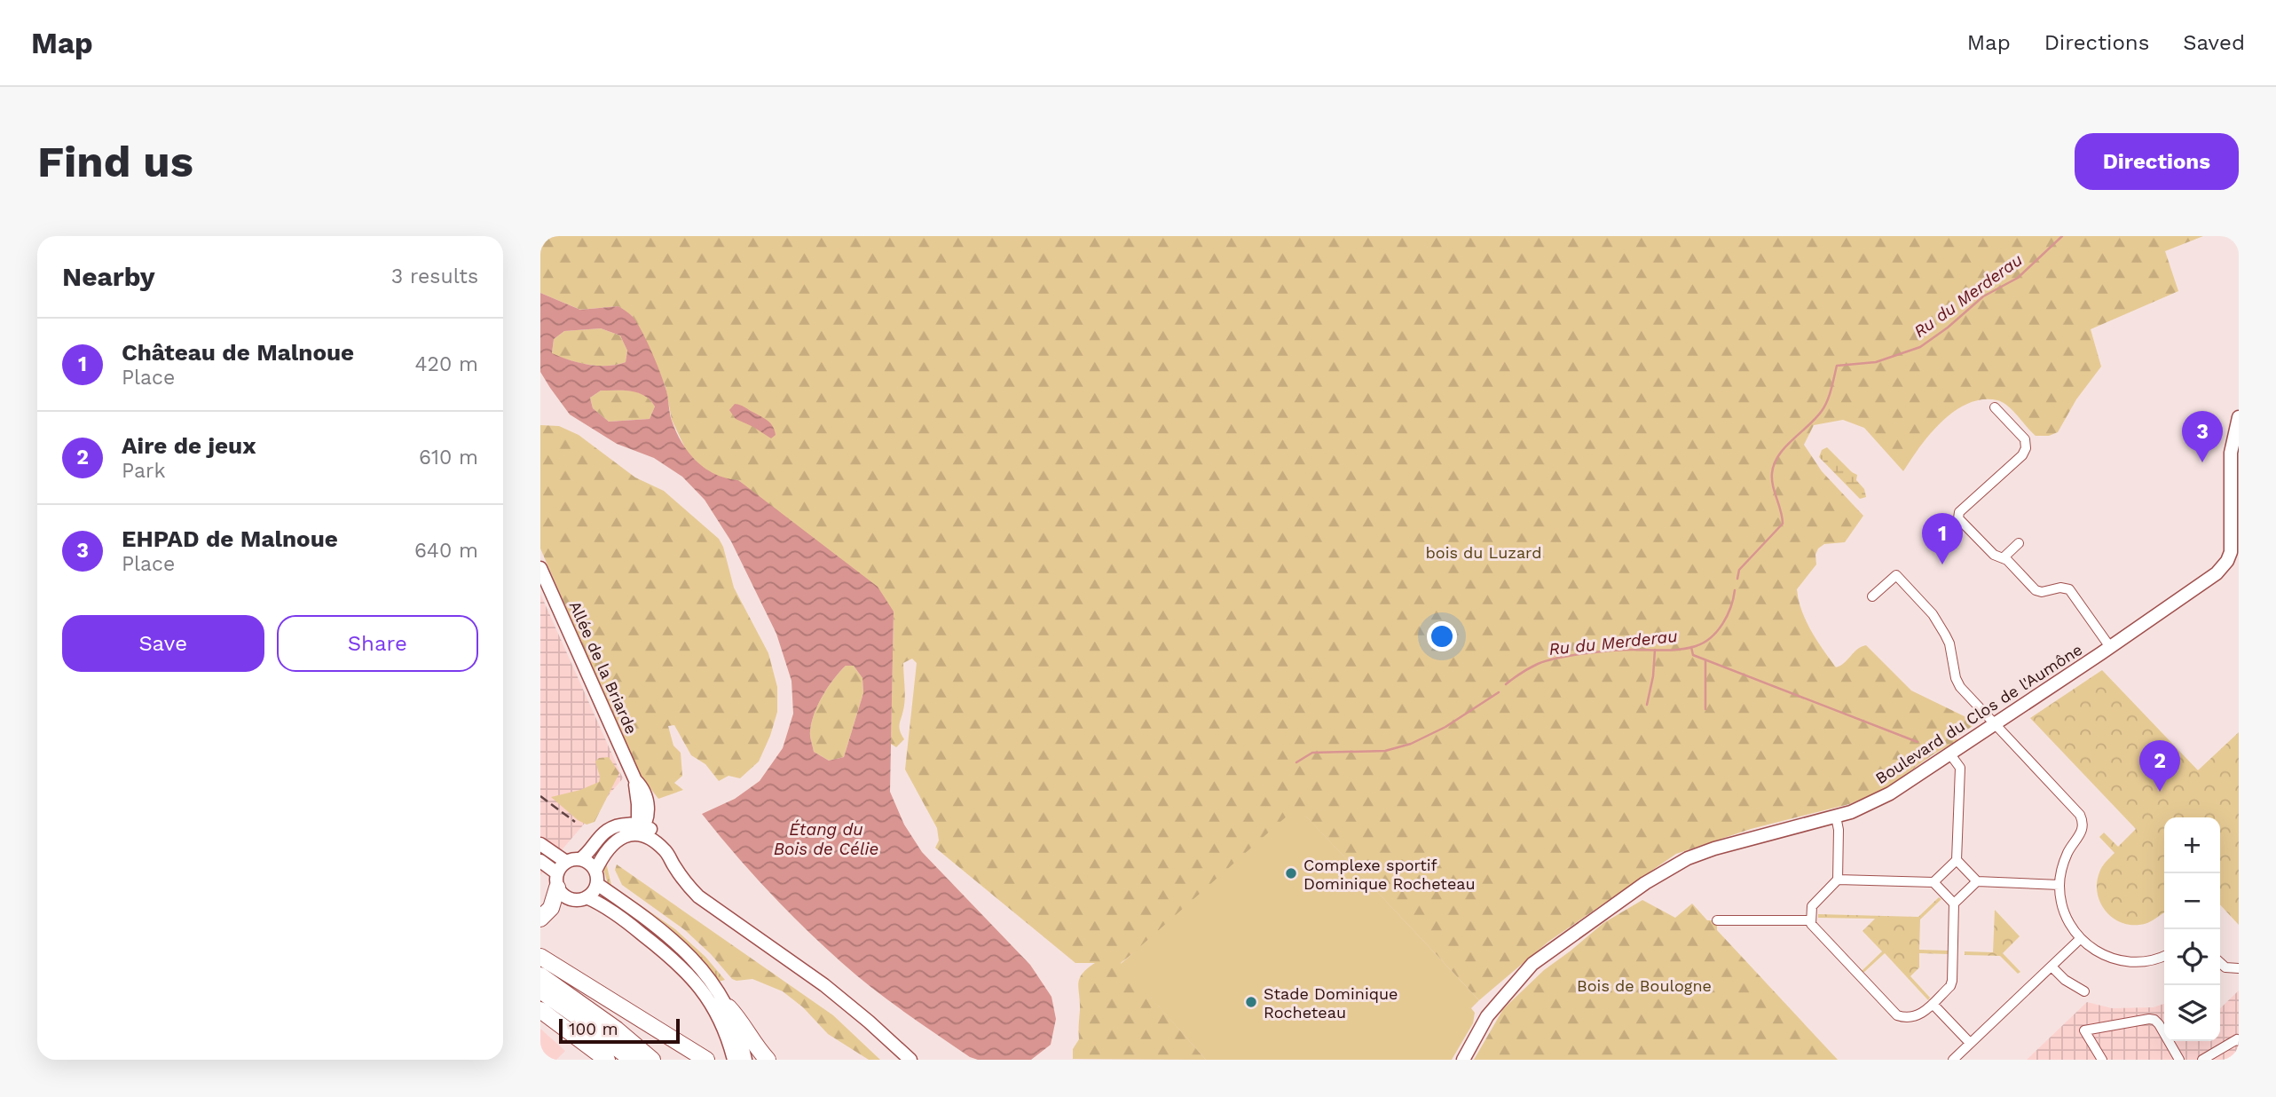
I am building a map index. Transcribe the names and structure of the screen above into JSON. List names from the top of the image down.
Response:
{
  "streets": {
    "street": ["Allée de la Briarde", "Boulevard du Clos de l'Aumône"]
  },
  "water": ["Ru du Merderau", "Étang du Bois de Célie"],
  "parks": ["bois du Luzard", "Bois de Boulogne"],
  "places": ["Complexe sportif Dominique Rocheteau", "Stade Dominique Rocheteau"],
  "scale_bar": "100 m",
  "page": {
    "header": "Map",
    "nav": ["Map", "Directions", "Saved"],
    "buttons": [
      "Directions",
      ["Save", "Share"]
    ],
    "title": "Find us",
    "heading": ["Nearby", "3 results"],
    "list": [
      {
        "mark": "1",
        "name": "Château de Malnoue",
        "note": "Place",
        "value": "420 m"
      },
      {
        "mark": "2",
        "name": "Aire de jeux",
        "note": "Park",
        "value": "610 m"
      },
      {
        "mark": "3",
        "name": "EHPAD de Malnoue",
        "note": "Place",
        "value": "640 m"
      }
    ],
    "pins": ["3", "1", "2"],
    "map_buttons": ["+", "−"],
    "scale": "100 m"
  }
}
